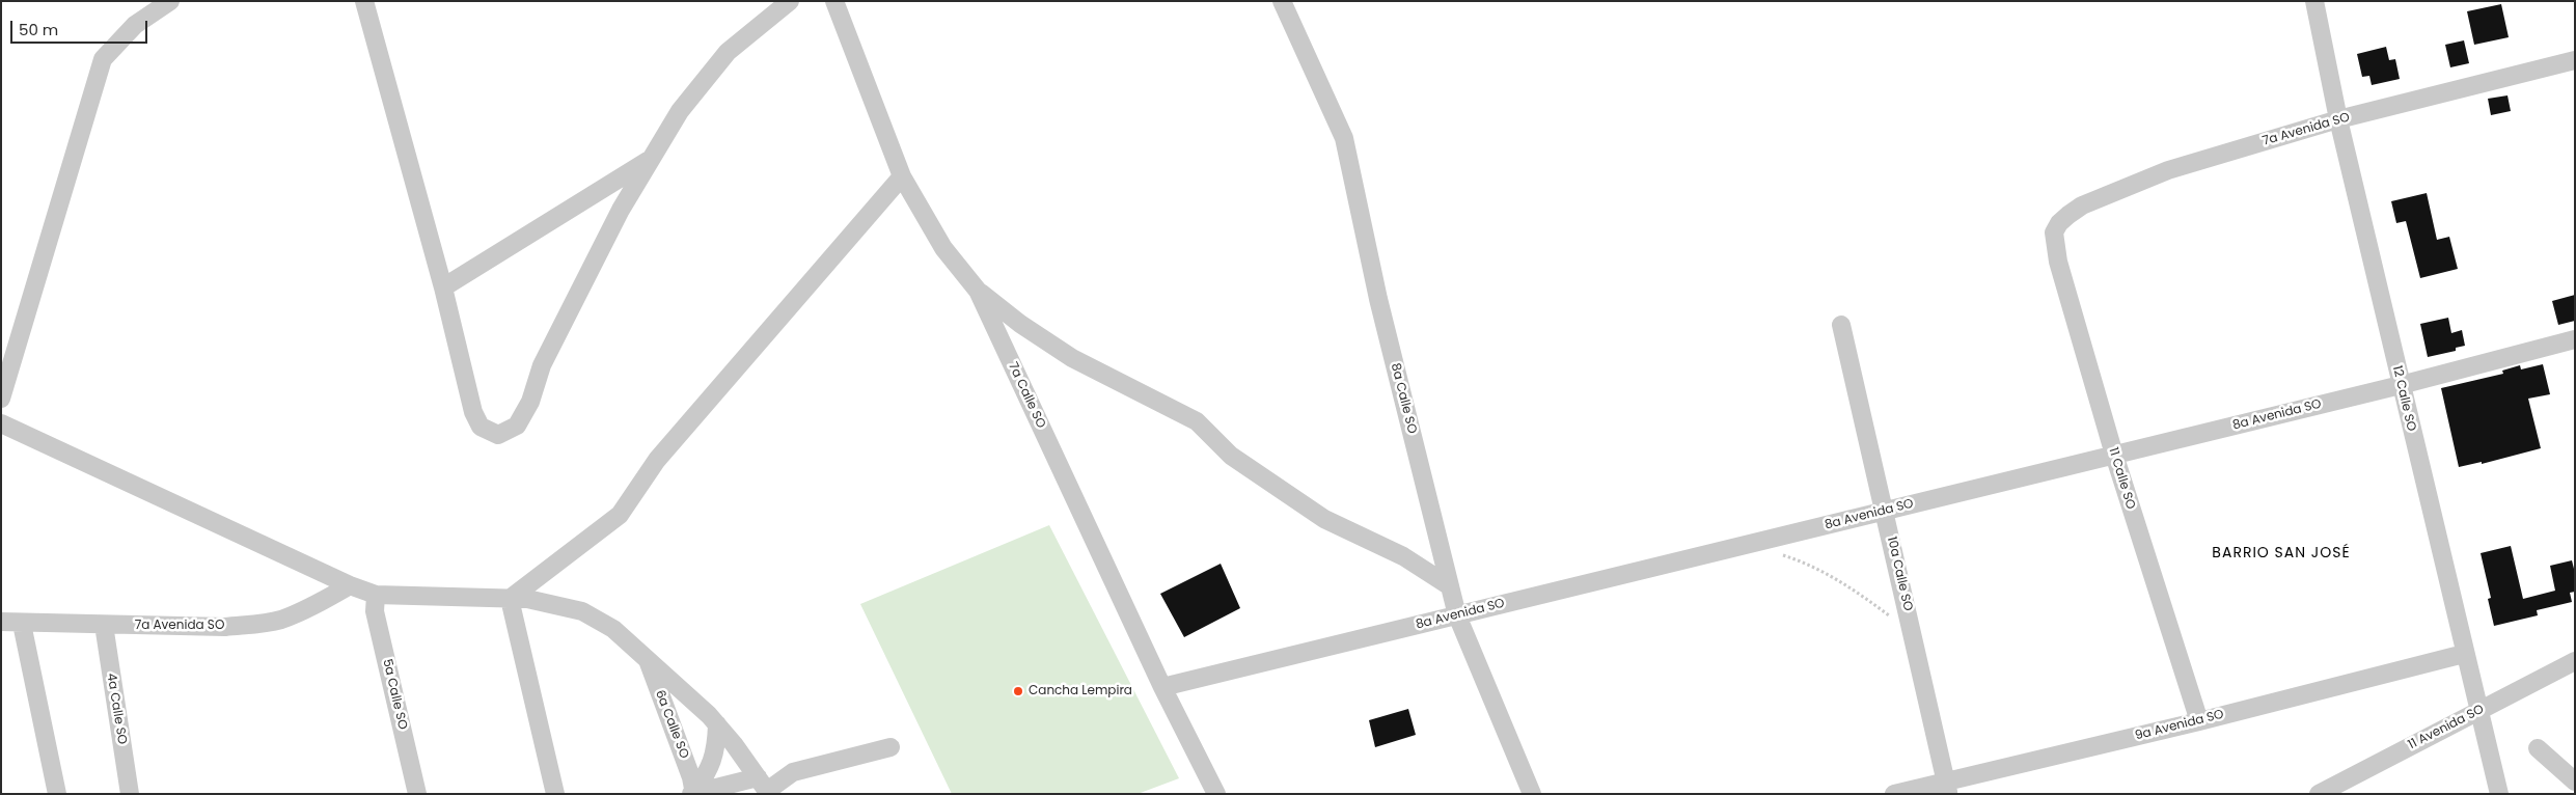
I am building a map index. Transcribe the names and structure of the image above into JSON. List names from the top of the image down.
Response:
{
  "streets": {
    "street": [
      "7a Avenida SO",
      "7a Calle SO",
      "8a Calle SO",
      "12 Calle SO",
      "8a Avenida SO",
      "11 Calle SO",
      "10a Calle SO",
      "5a Calle SO",
      "4a Calle SO",
      "6a Calle SO",
      "9a Avenida SO",
      "11 Avenida SO"
    ]
  },
  "crossings": [
    ["7a Avenida SO", "12 Calle SO"],
    ["7a Avenida SO", "11 Calle SO"],
    ["7a Avenida SO", "4a Calle SO"],
    ["7a Calle SO", "8a Avenida SO"],
    ["8a Calle SO", "8a Avenida SO"],
    ["12 Calle SO", "8a Avenida SO"],
    ["12 Calle SO", "9a Avenida SO"],
    ["12 Calle SO", "11 Avenida SO"],
    ["8a Avenida SO", "11 Calle SO"],
    ["8a Avenida SO", "10a Calle SO"],
    ["11 Calle SO", "9a Avenida SO"],
    ["10a Calle SO", "9a Avenida SO"]
  ],
  "districts": ["BARRIO SAN JOSÉ"],
  "places": ["Cancha Lempira"],
  "scale_bar": "50 m"
}
